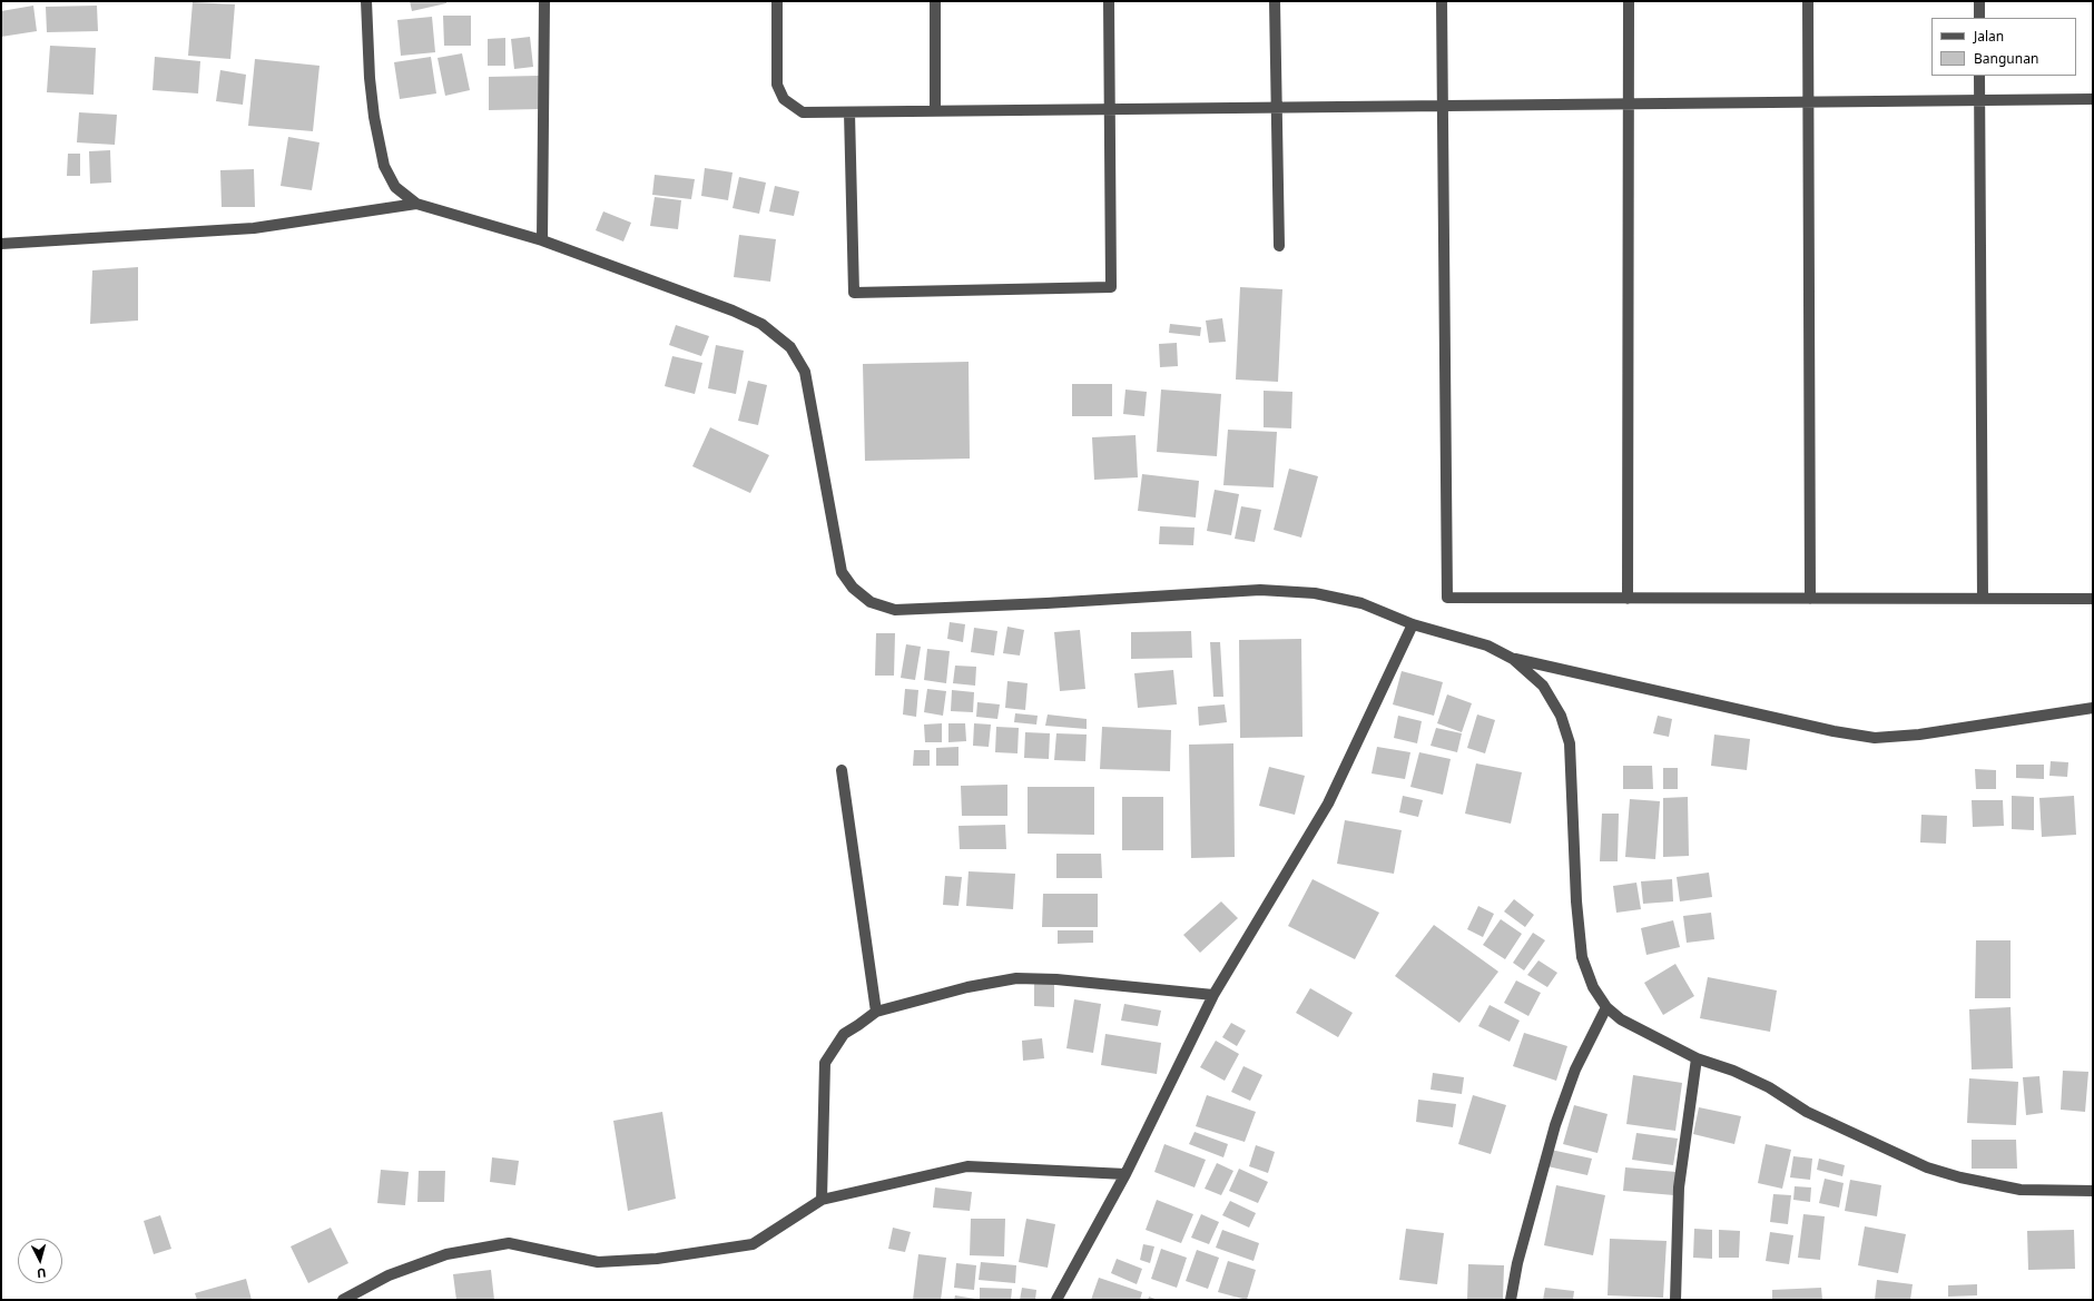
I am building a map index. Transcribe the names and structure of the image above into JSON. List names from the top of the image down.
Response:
{
  "legend": ["Jalan", "Bangunan"],
  "north": "bottom"
}
